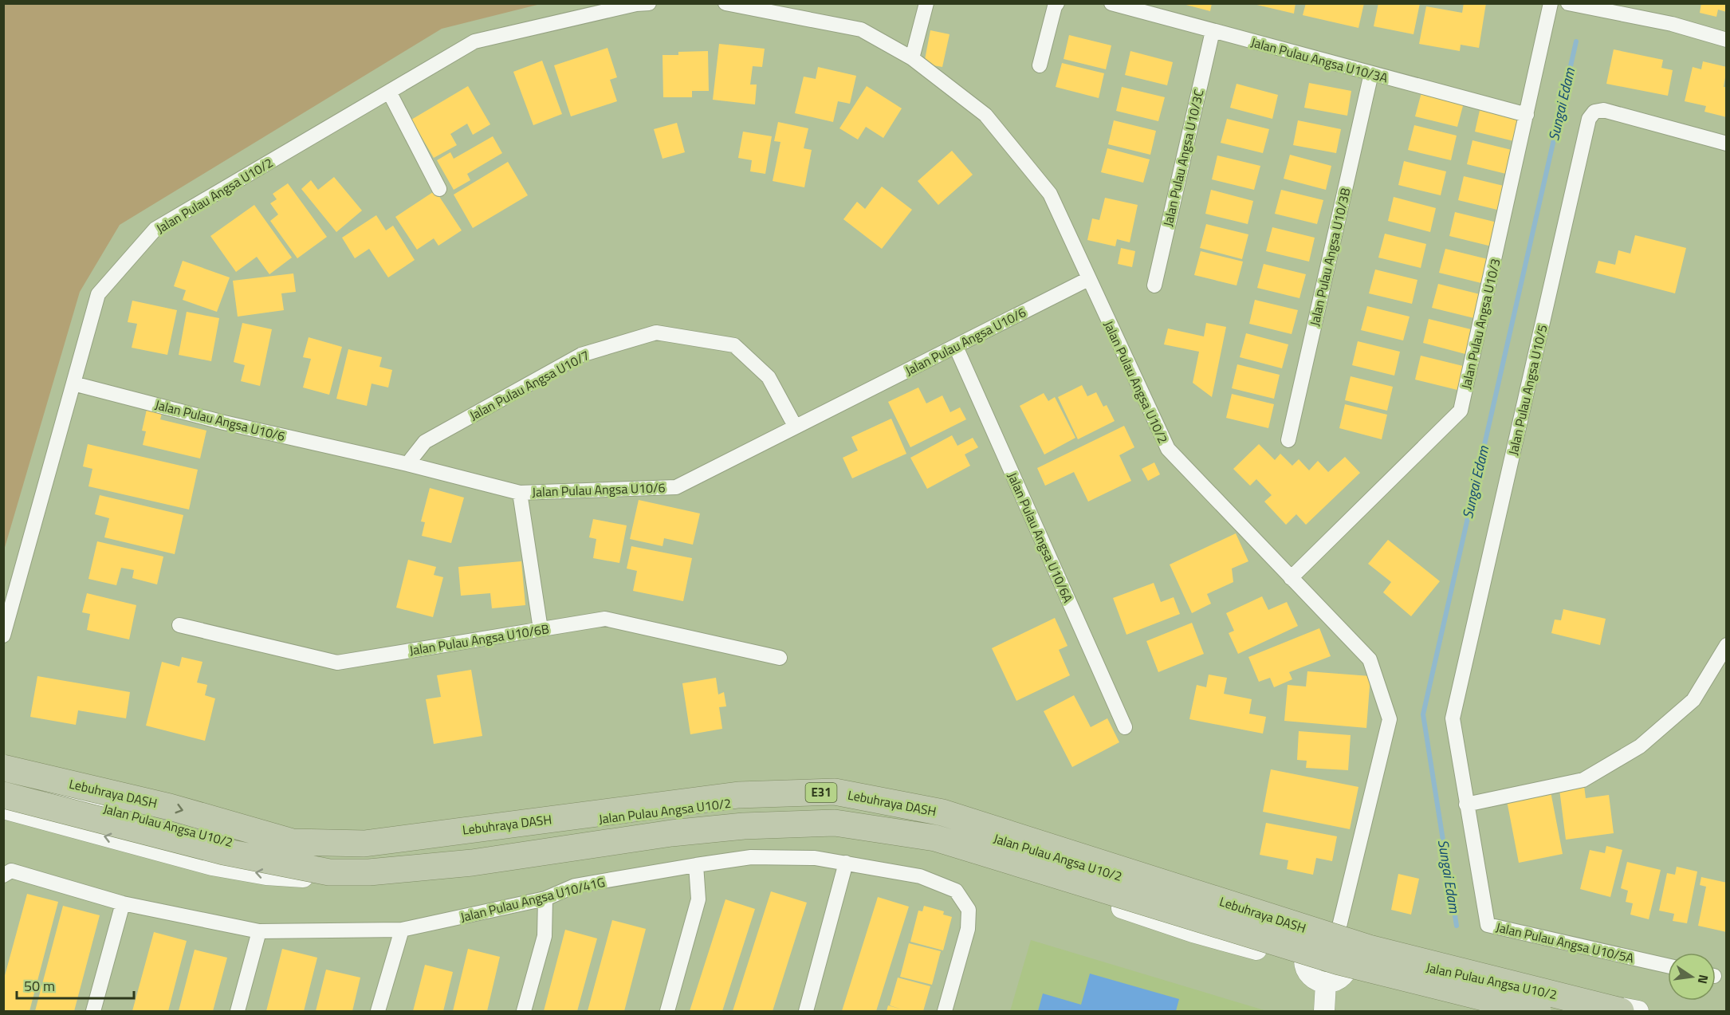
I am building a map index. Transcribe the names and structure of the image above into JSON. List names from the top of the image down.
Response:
{
  "streets": {
    "highway": ["E31", "Lebuhraya DASH"],
    "street": [
      "Jalan Pulau Angsa U10/3A",
      "Jalan Pulau Angsa U10/3C",
      "Jalan Pulau Angsa U10/2",
      "Jalan Pulau Angsa U10/3B",
      "Jalan Pulau Angsa U10/3",
      "Jalan Pulau Angsa U10/6",
      "Jalan Pulau Angsa U10/7",
      "Jalan Pulau Angsa U10/5",
      "Jalan Pulau Angsa U10/6A",
      "Jalan Pulau Angsa U10/6B",
      "Jalan Pulau Angsa U10/41G",
      "Jalan Pulau Angsa U10/5A"
    ]
  },
  "crossings": [
    ["Jalan Pulau Angsa U10/3A", "Jalan Pulau Angsa U10/3C"],
    ["Jalan Pulau Angsa U10/3A", "Jalan Pulau Angsa U10/3B"],
    ["Jalan Pulau Angsa U10/3A", "Jalan Pulau Angsa U10/3"],
    ["Jalan Pulau Angsa U10/2", "Jalan Pulau Angsa U10/3"],
    ["Jalan Pulau Angsa U10/2", "Jalan Pulau Angsa U10/6"],
    ["Jalan Pulau Angsa U10/6", "Jalan Pulau Angsa U10/7"],
    ["Jalan Pulau Angsa U10/6", "Jalan Pulau Angsa U10/6A"],
    ["Jalan Pulau Angsa U10/5", "Jalan Pulau Angsa U10/5A"]
  ],
  "water": ["Sungai Edam"],
  "scale_bar": "50 m",
  "north": "right"
}
